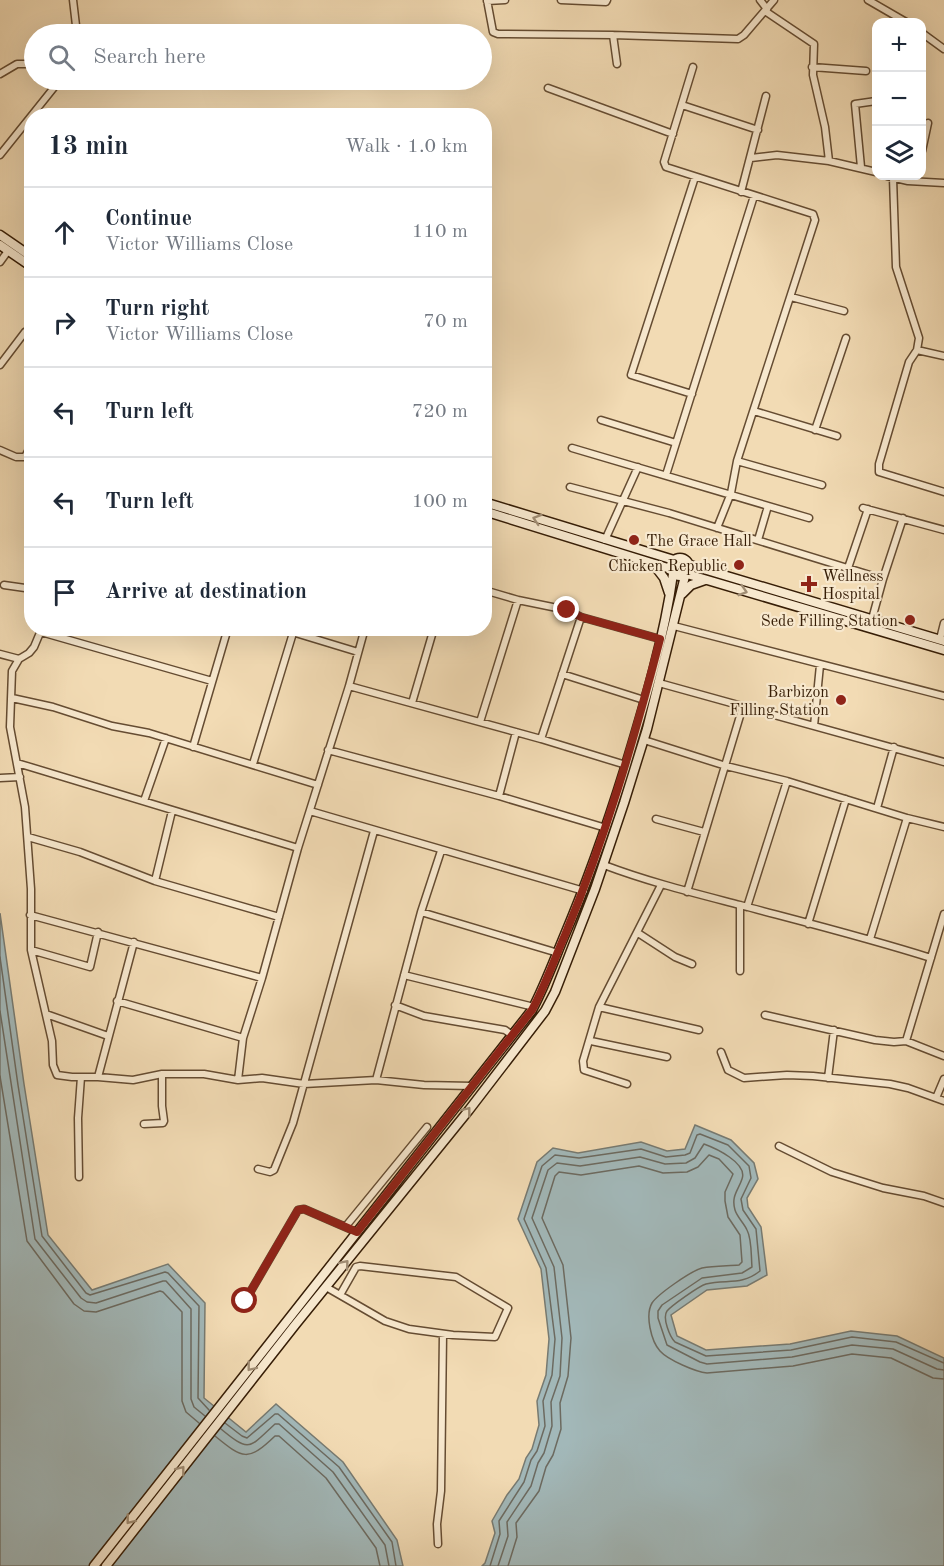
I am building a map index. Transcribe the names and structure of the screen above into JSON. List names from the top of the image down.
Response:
{
  "places": {
    "other": [
      "The Grace Hall",
      "Chicken Republic",
      "Sede Filling Station",
      "Barbizon Filling Station"
    ],
    "health": ["Wellness Hospital"]
  },
  "page": {
    "map_buttons": ["+", "−"],
    "search": "Search here",
    "heading": ["13 min", "Walk · 1.0 km"],
    "list": [
      ["Continue", "Victor Williams Close", "110 m"],
      ["Turn right", "Victor Williams Close", "70 m"],
      ["Turn left", "720 m"],
      ["Turn left", "100 m"],
      "Arrive at destination"
    ]
  }
}
